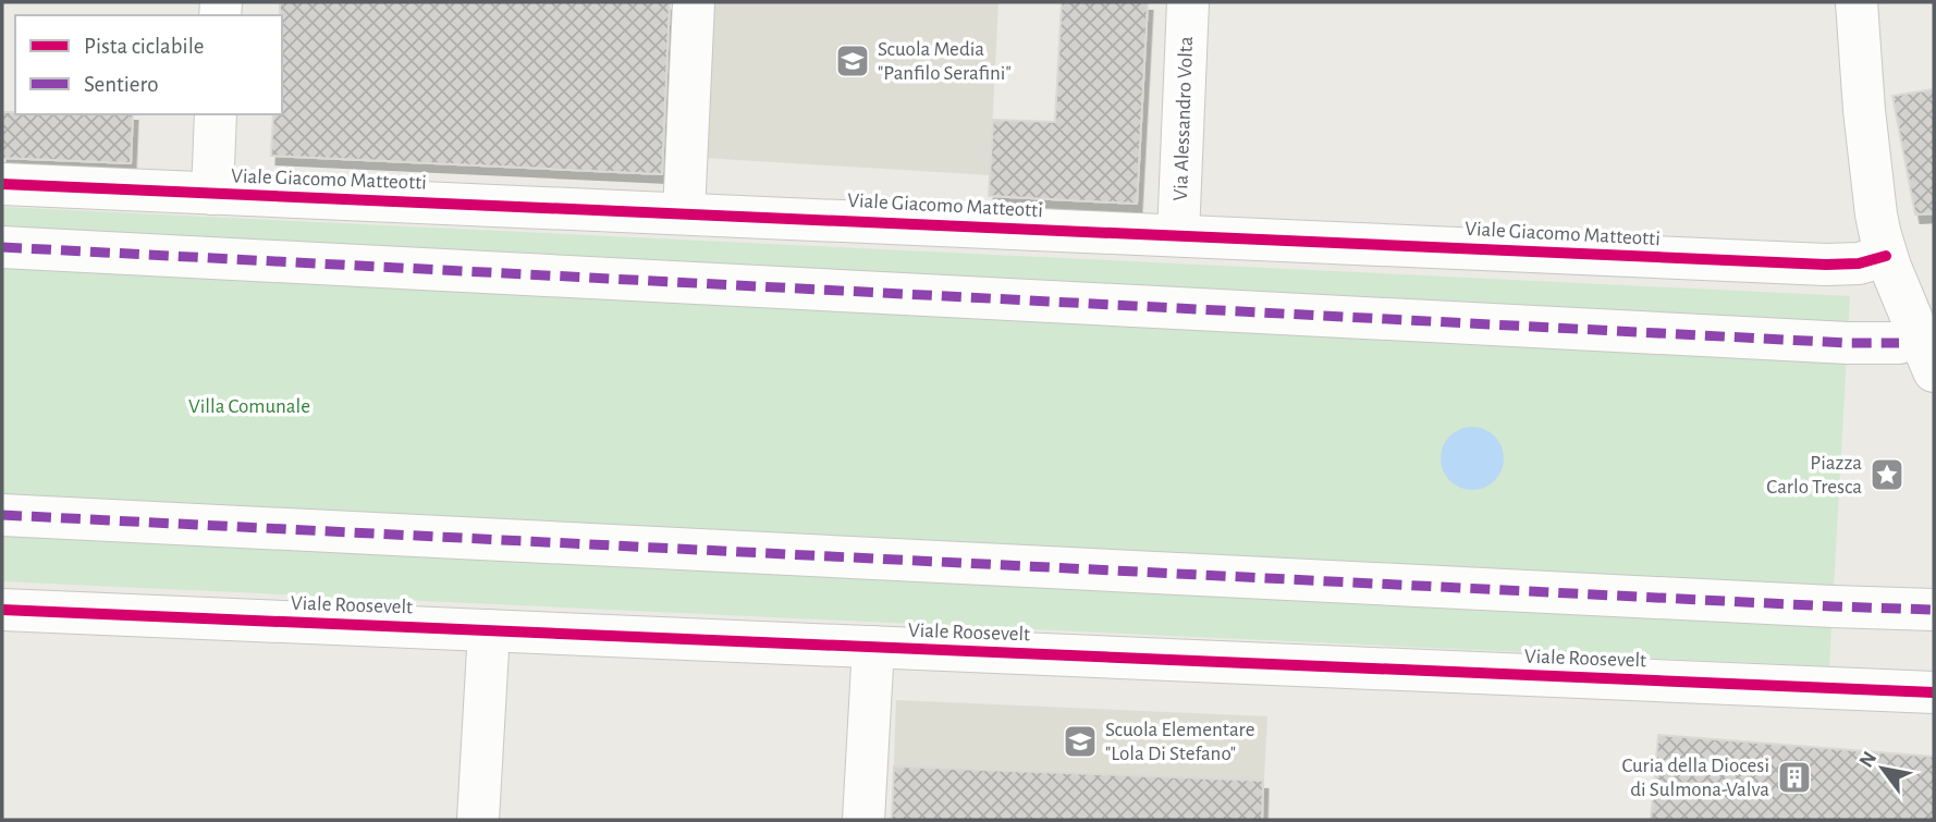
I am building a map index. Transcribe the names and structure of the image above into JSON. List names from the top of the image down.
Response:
{
  "streets": {
    "street": ["Via Alessandro Volta", "Viale Giacomo Matteotti", "Viale Roosevelt"]
  },
  "crossings": [
    ["Via Alessandro Volta", "Viale Giacomo Matteotti"]
  ],
  "parks": ["Villa Comunale"],
  "places": {
    "school or university": ["Scuola Media \"Panfilo Serafini\"", "Scuola Elementare \"Lola Di Stefano\""],
    "place": ["Piazza Carlo Tresca"],
    "building": ["Curia della Diocesi di Sulmona-Valva"]
  },
  "legend": ["Pista ciclabile", "Sentiero"],
  "north": "top left"
}
